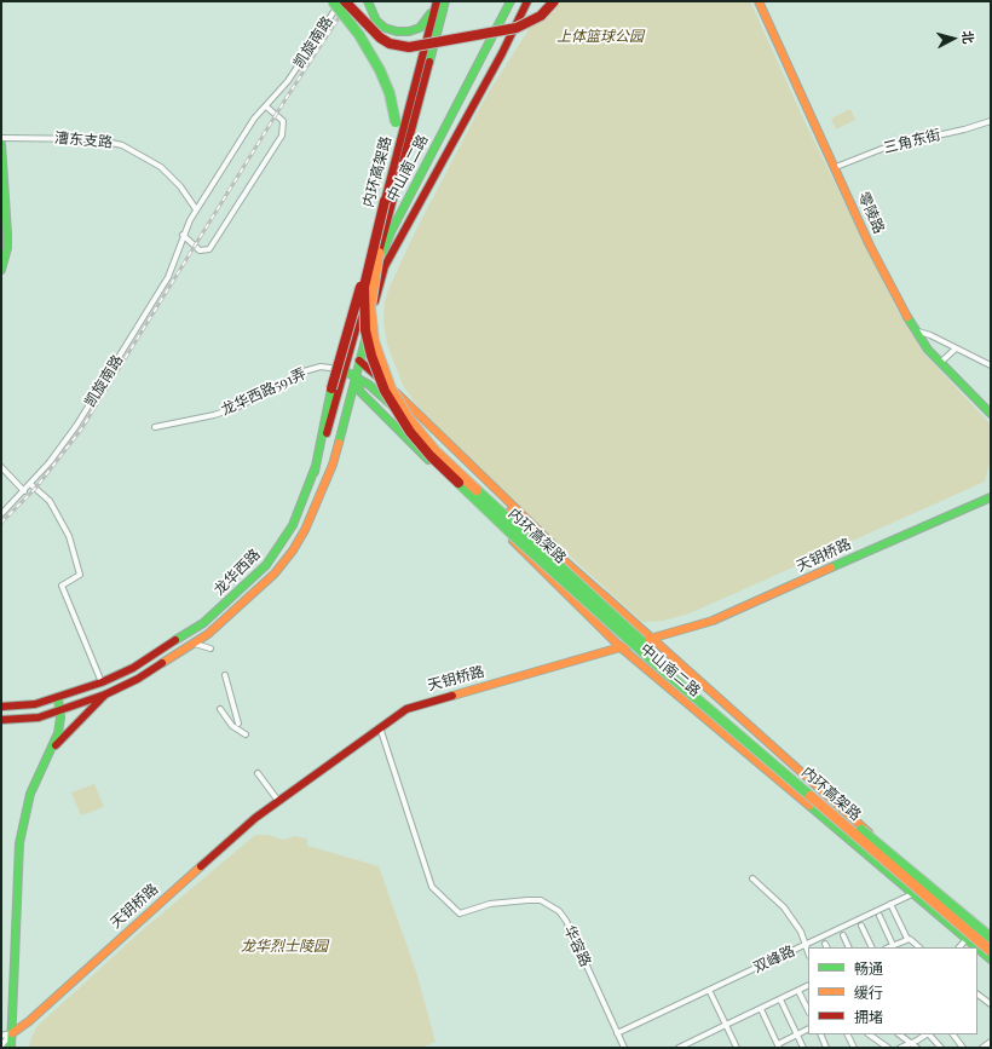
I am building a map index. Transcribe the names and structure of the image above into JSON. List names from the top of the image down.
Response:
{
  "streets": {
    "main road": [
      "中山南二路",
      "内环高架路",
      "零陵路",
      "天钥桥路",
      "龙华西路"
    ],
    "street": [
      "凯旋南路",
      "漕东支路",
      "三角东街",
      "龙华西路591弄",
      "华容路",
      "双峰路"
    ]
  },
  "crossings": [
    ["凯旋南路", "漕东支路"],
    ["三角东街", "零陵路"],
    ["中山南二路", "龙华西路591弄"],
    ["中山南二路", "天钥桥路"],
    ["中山南二路", "龙华西路"],
    ["中山南二路", "双峰路"],
    ["龙华西路591弄", "龙华西路"],
    ["天钥桥路", "华容路"],
    ["华容路", "双峰路"]
  ],
  "parks": ["上体篮球公园", "龙华烈士陵园"],
  "legend": ["畅通", "缓行", "拥堵"],
  "north": "right"
}
